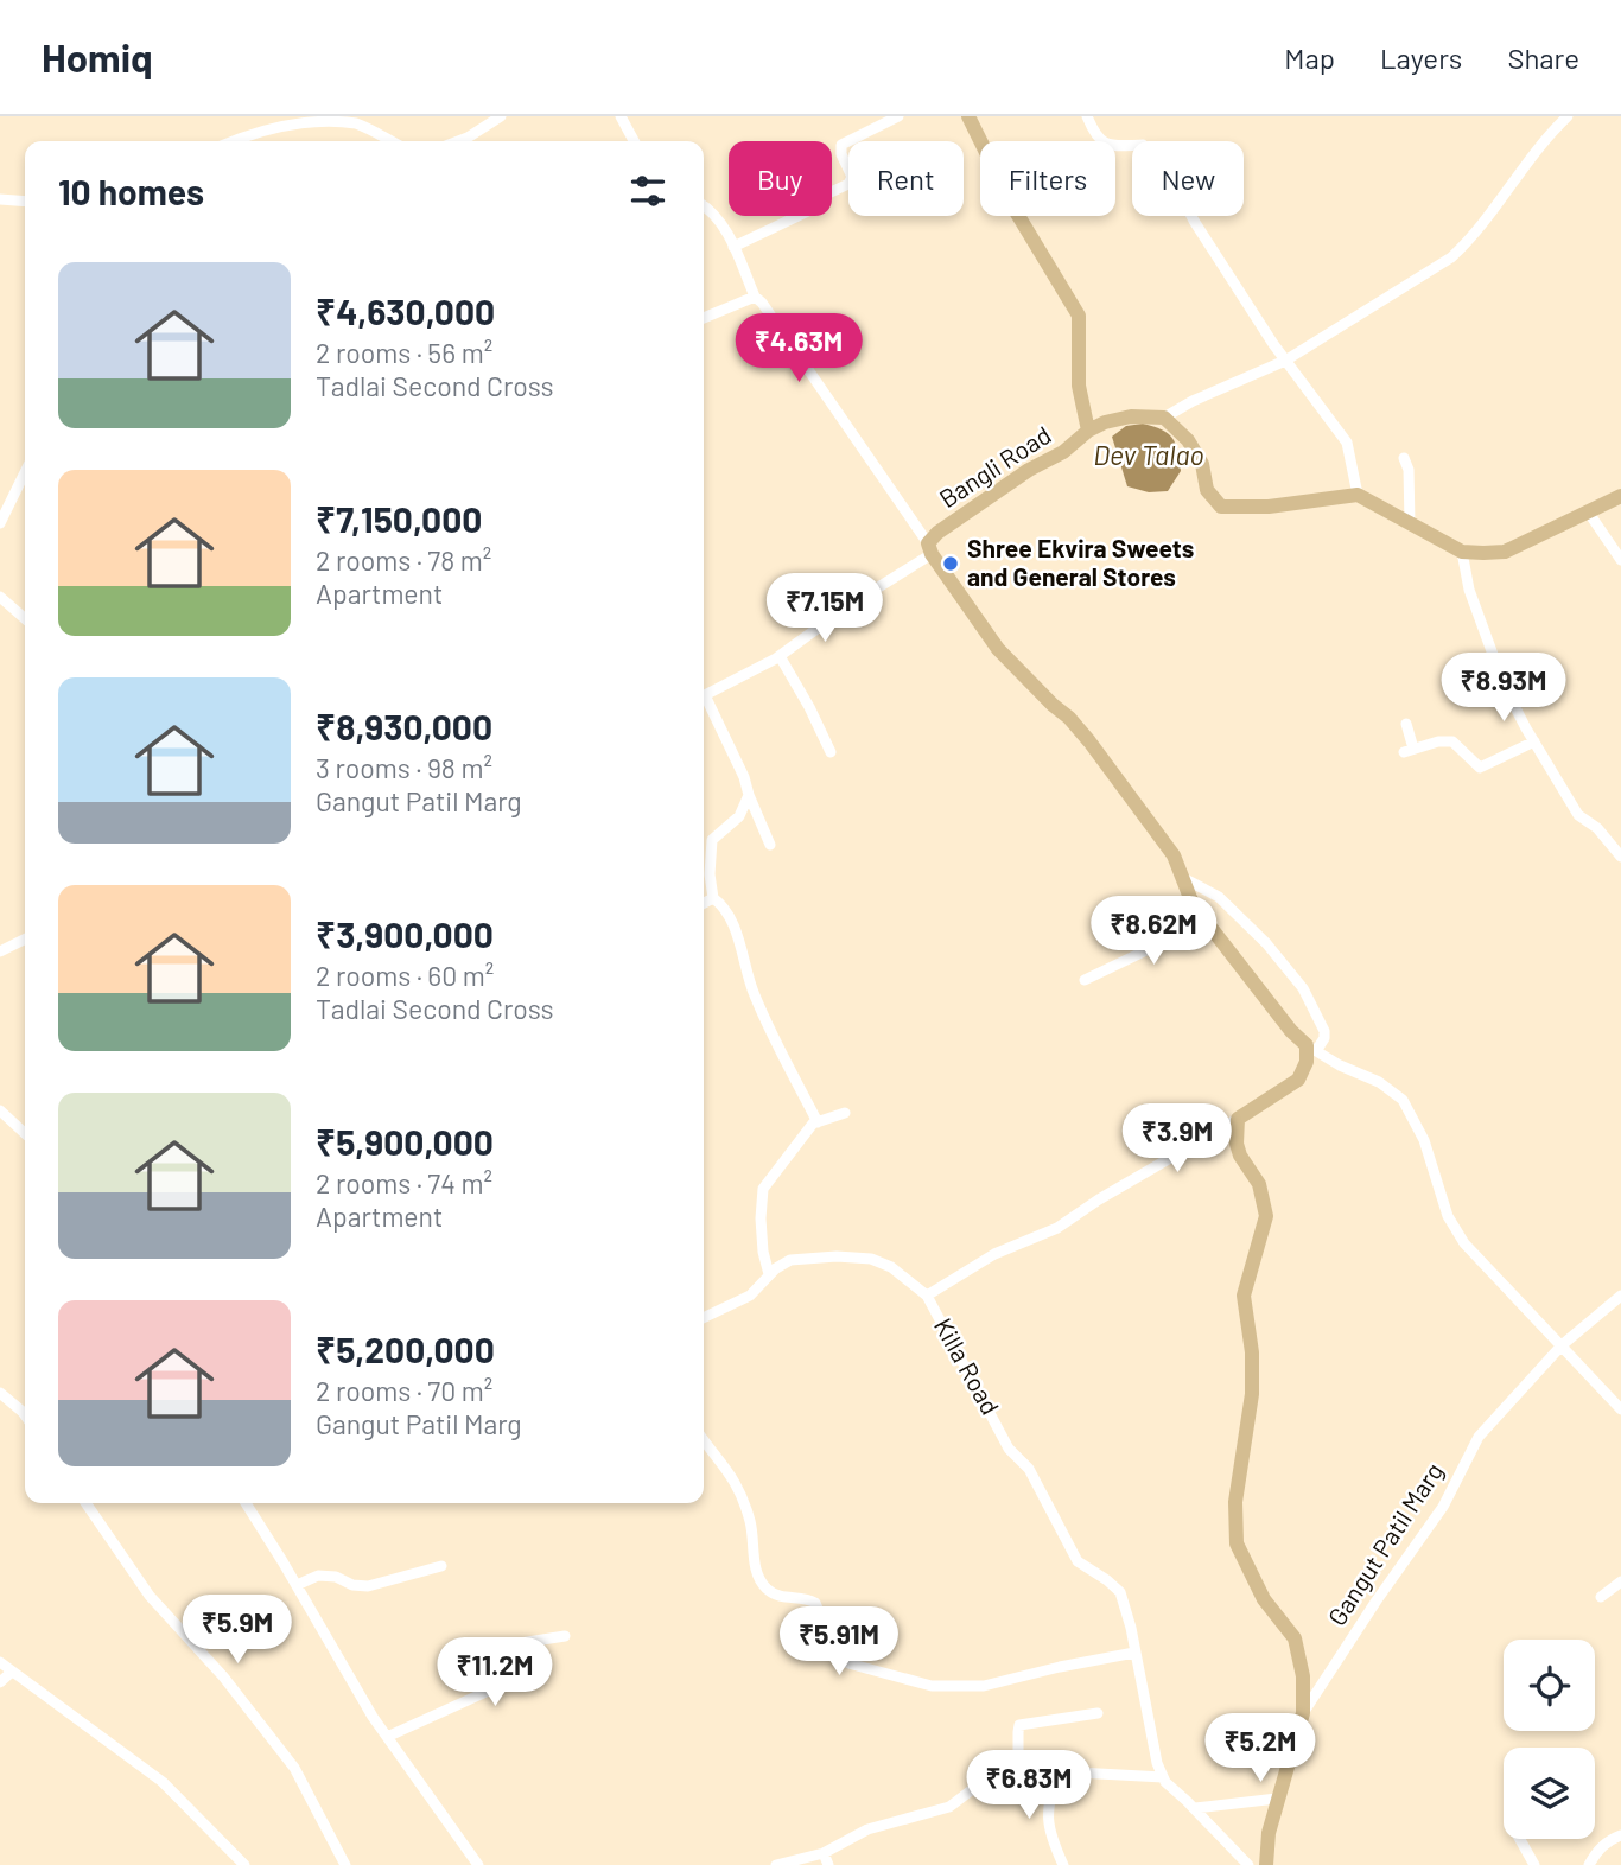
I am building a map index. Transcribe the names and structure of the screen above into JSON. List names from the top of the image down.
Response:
{
  "streets": {
    "main road": ["Bangli Road", "Gangut Patil Marg"],
    "street": ["Killa Road"]
  },
  "water": ["Dev Talao"],
  "places": ["Shree Ekvira Sweets and General Stores"],
  "page": {
    "header": "Homiq",
    "nav": ["Map", "Layers", "Share"],
    "chip": [
      "Buy",
      "Rent",
      "Filters",
      "New"
    ],
    "heading": "10 homes",
    "list": [
      {
        "name": "₹4,630,000",
        "note": "2 rooms · 56 m² · Tadlai Second Cross"
      },
      {
        "name": "₹7,150,000",
        "note": "2 rooms · 78 m² · Apartment"
      },
      {
        "name": "₹8,930,000",
        "note": "3 rooms · 98 m² · Gangut Patil Marg"
      },
      {
        "name": "₹3,900,000",
        "note": "2 rooms · 60 m² · Tadlai Second Cross"
      },
      {
        "name": "₹5,900,000",
        "note": "2 rooms · 74 m² · Apartment"
      },
      {
        "name": "₹5,200,000",
        "note": "2 rooms · 70 m² · Gangut Patil Marg"
      }
    ],
    "price": [
      "₹4.63M",
      "₹7.15M",
      "₹8.93M",
      "₹8.62M",
      "₹3.9M",
      "₹5.9M",
      "₹5.91M",
      "₹11.2M",
      "₹5.2M",
      "₹6.83M"
    ]
  }
}
